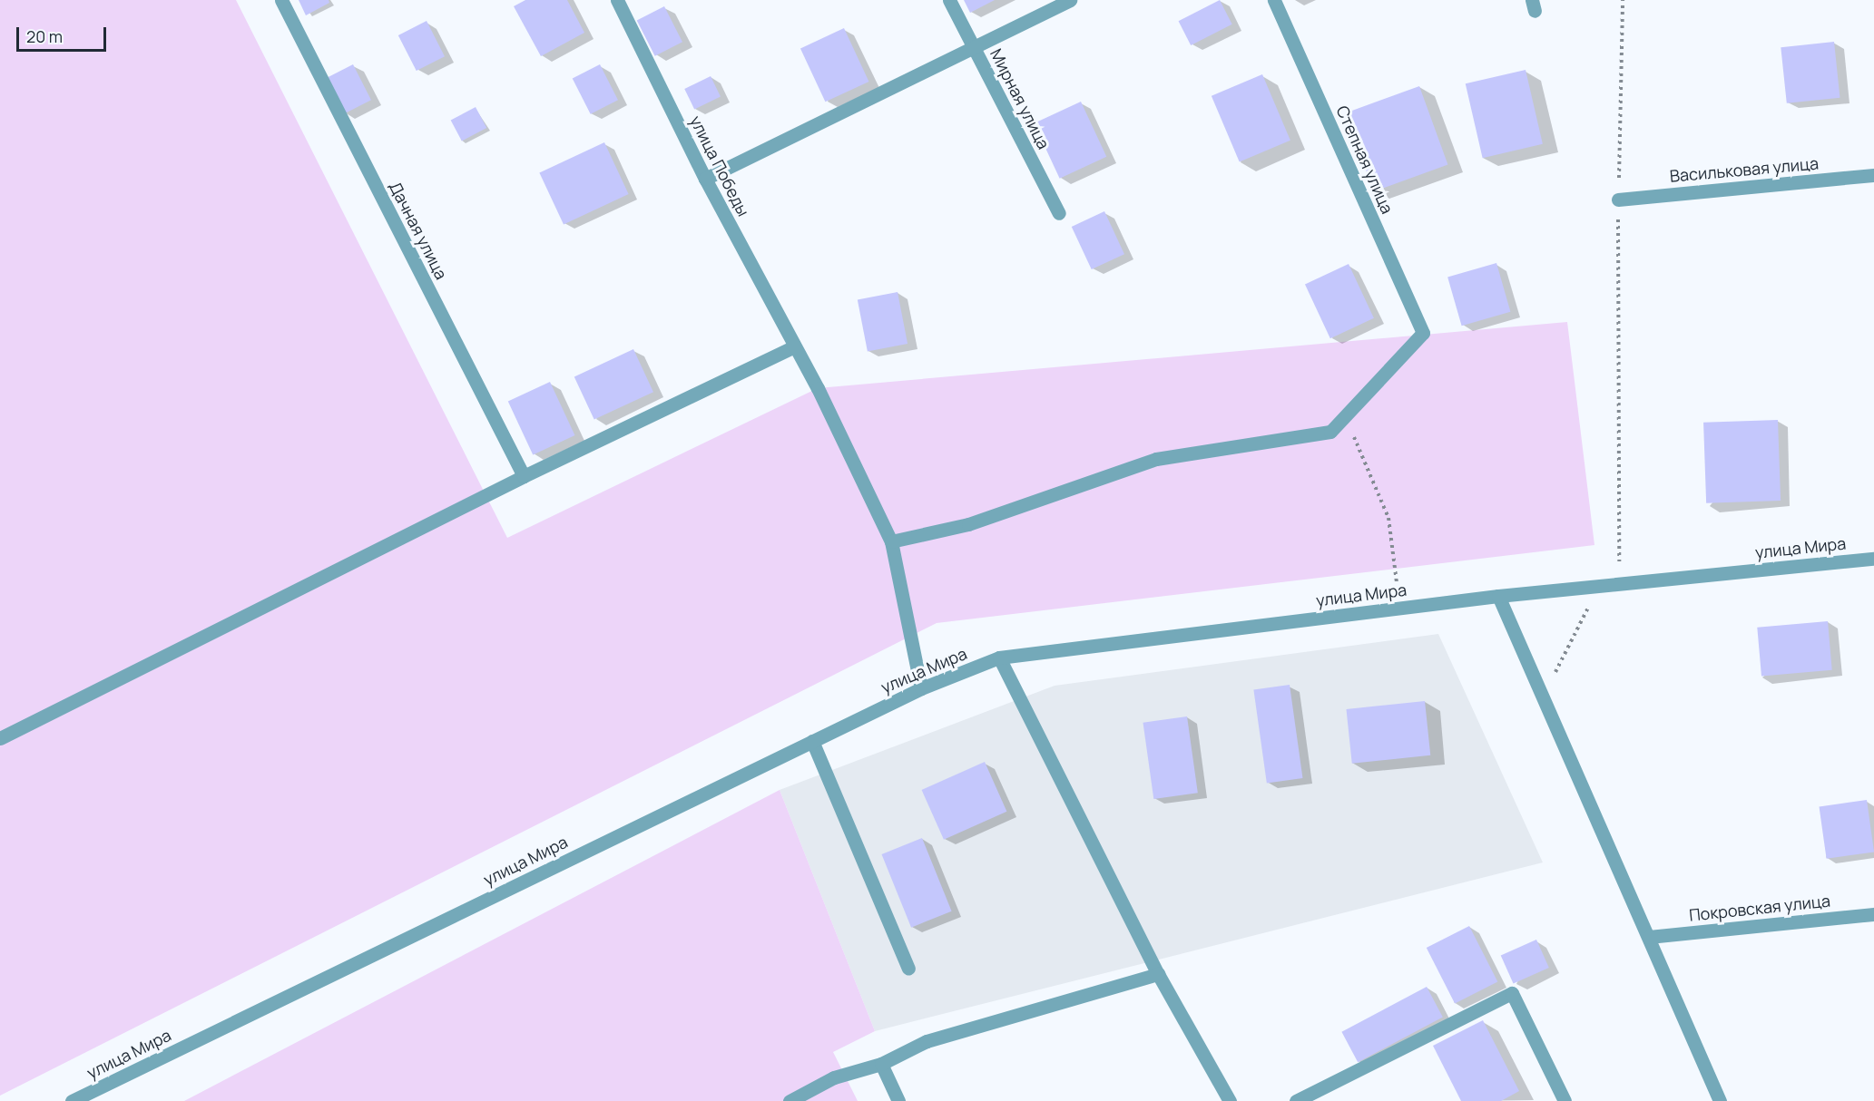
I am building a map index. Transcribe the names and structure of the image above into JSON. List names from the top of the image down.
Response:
{
  "streets": {
    "street": [
      "Мирная улица",
      "Степная улица",
      "улица Победы",
      "Васильковая улица",
      "Дачная улица",
      "улица Мира",
      "Покровская улица"
    ]
  },
  "crossings": [
    ["улица Победы", "улица Мира"]
  ],
  "scale_bar": "20 m"
}
